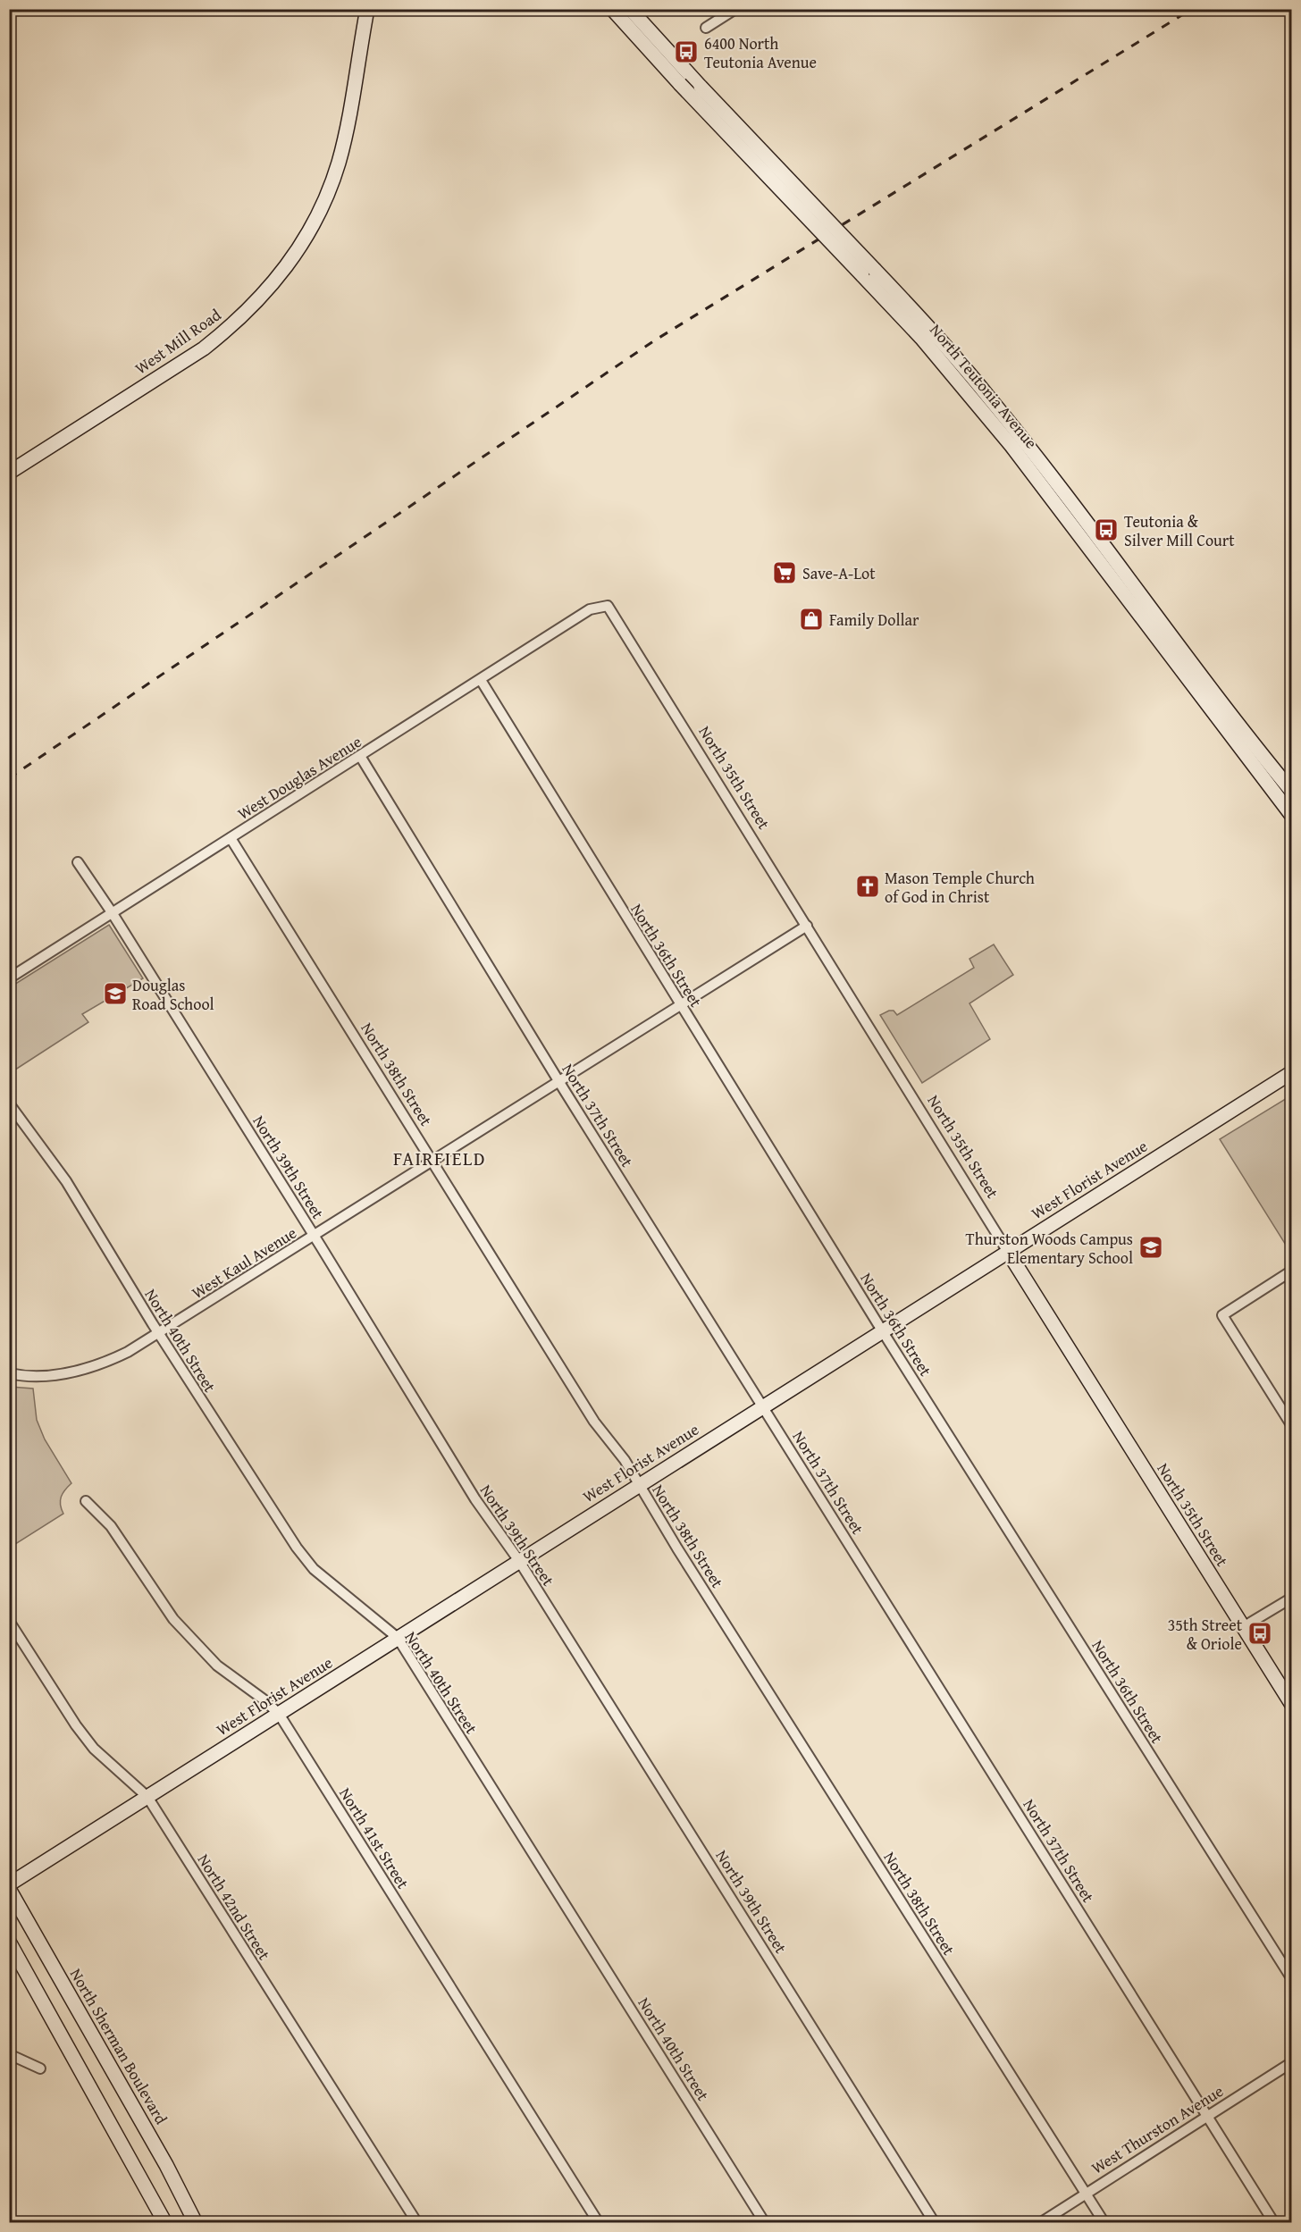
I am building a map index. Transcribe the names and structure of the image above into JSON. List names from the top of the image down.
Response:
{
  "streets": {
    "main road": [
      "West Mill Road",
      "North Teutonia Avenue",
      "North 35th Street",
      "West Florist Avenue",
      "North Sherman Boulevard"
    ],
    "street": [
      "West Douglas Avenue",
      "North 36th Street",
      "North 38th Street",
      "North 37th Street",
      "North 39th Street",
      "West Kaul Avenue",
      "North 40th Street",
      "North 41st Street",
      "North 42nd Street",
      "West Thurston Avenue"
    ]
  },
  "crossings": [
    ["West Douglas Avenue", "North 35th Street"],
    ["West Douglas Avenue", "North 36th Street"],
    ["West Douglas Avenue", "North 38th Street"],
    ["West Douglas Avenue", "North 37th Street"],
    ["West Douglas Avenue", "North 39th Street"],
    ["North 35th Street", "West Florist Avenue"],
    ["North 35th Street", "West Kaul Avenue"],
    ["North 36th Street", "West Florist Avenue"],
    ["North 36th Street", "West Kaul Avenue"],
    ["North 38th Street", "West Florist Avenue"],
    ["North 38th Street", "West Kaul Avenue"],
    ["North 38th Street", "West Thurston Avenue"],
    ["North 37th Street", "West Florist Avenue"],
    ["North 37th Street", "West Kaul Avenue"],
    ["North 37th Street", "West Thurston Avenue"],
    ["North 39th Street", "West Florist Avenue"],
    ["North 39th Street", "West Kaul Avenue"],
    ["West Florist Avenue", "North 40th Street"],
    ["West Florist Avenue", "North 41st Street"],
    ["West Florist Avenue", "North 42nd Street"],
    ["West Kaul Avenue", "North 40th Street"]
  ],
  "districts": ["FAIRFIELD"],
  "places": {
    "bus stop": ["6400 North Teutonia Avenue", "Teutonia & Silver Mill Court", "35th Street & Oriole"],
    "supermarket": ["Save-A-Lot"],
    "shop": ["Family Dollar"],
    "church": ["Mason Temple Church of God in Christ"],
    "school or university": ["Douglas Road School", "Thurston Woods Campus Elementary School"]
  }
}
